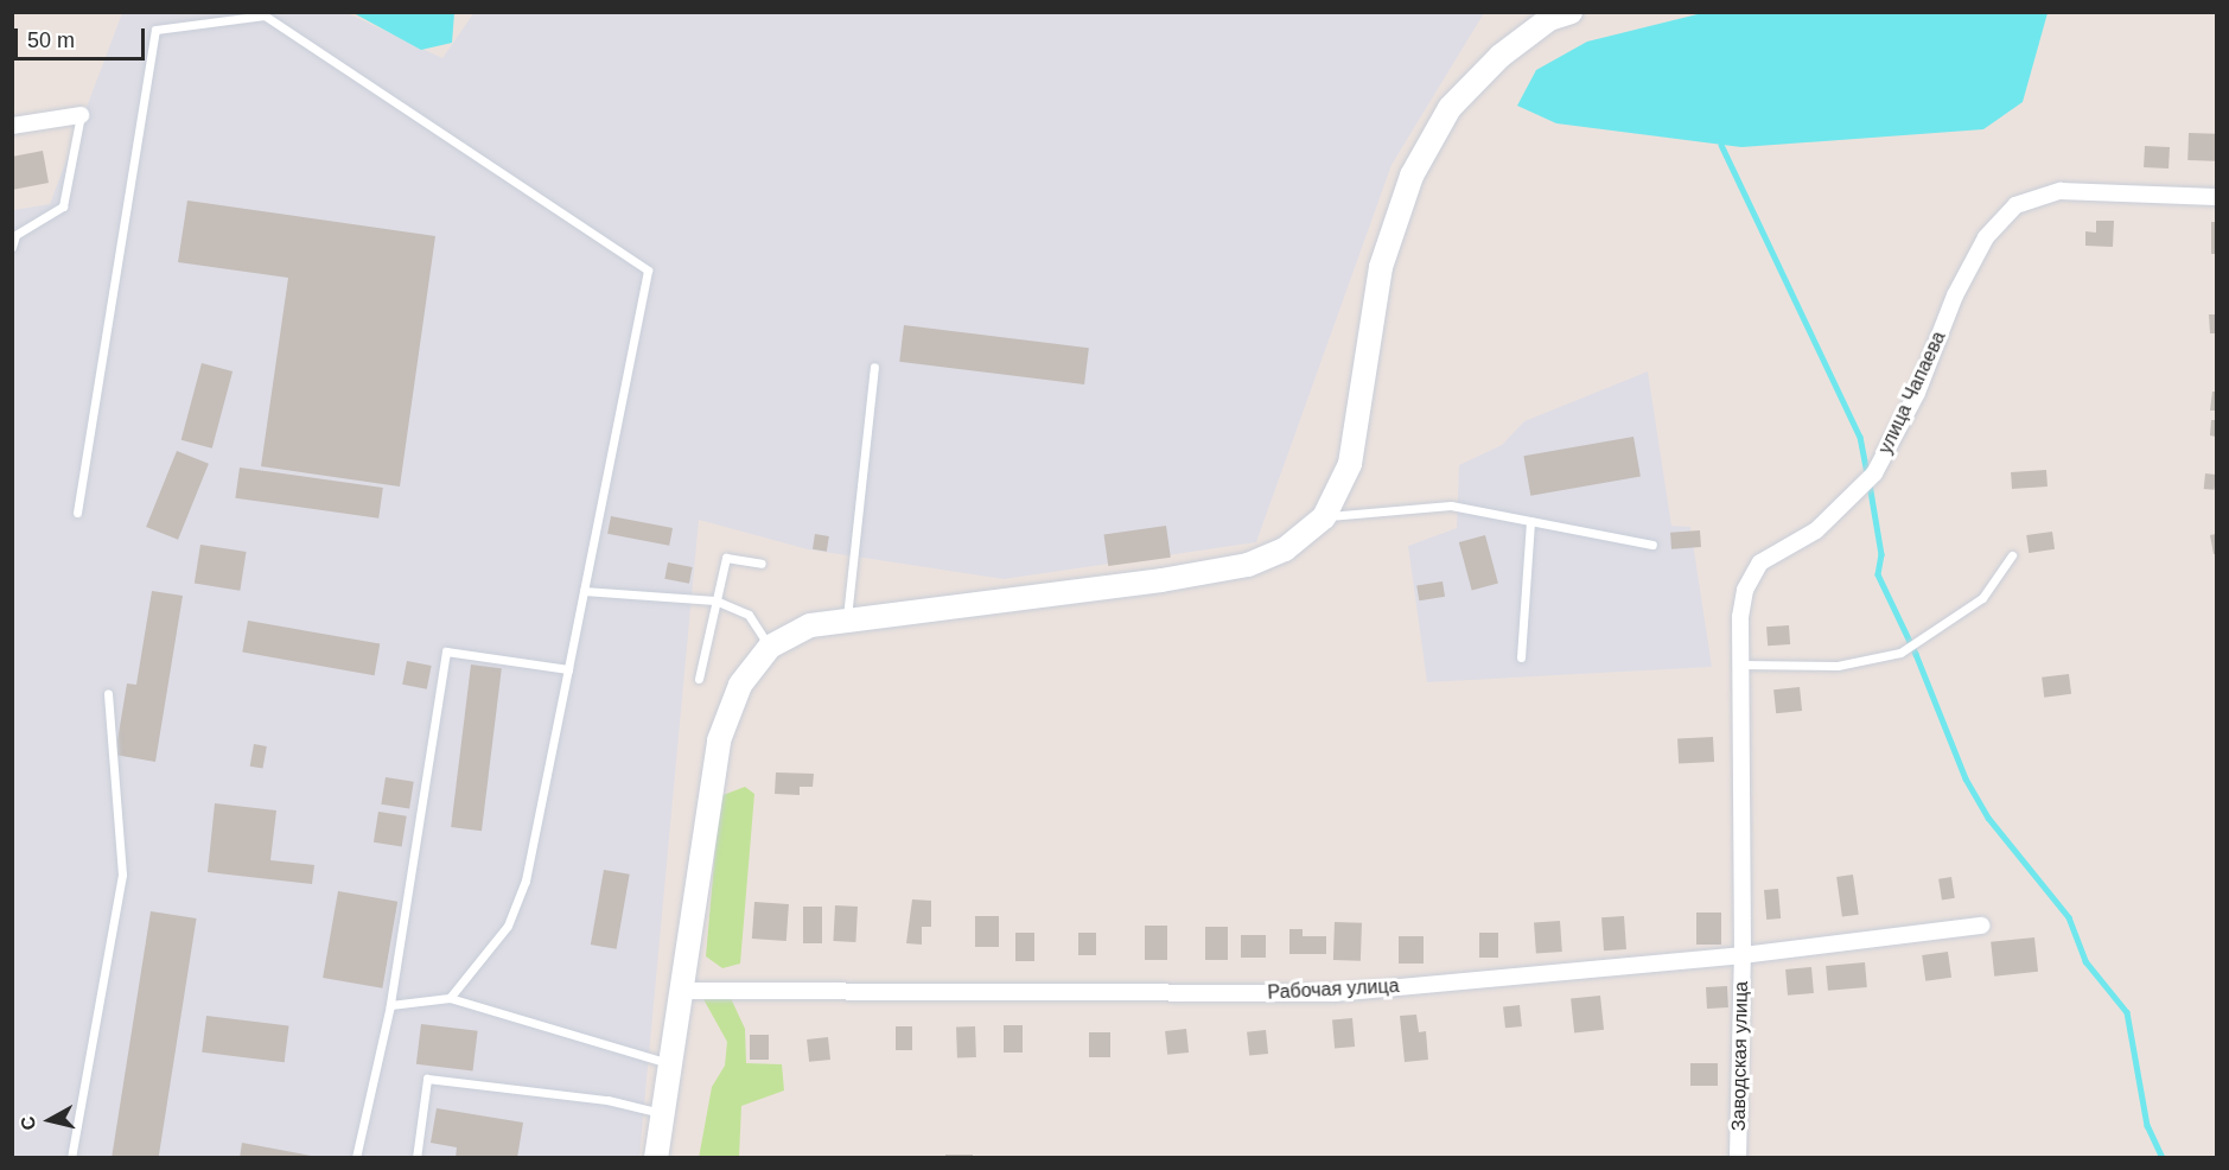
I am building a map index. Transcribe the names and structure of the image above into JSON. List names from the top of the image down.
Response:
{
  "streets": {
    "street": ["улица Чапаева", "Рабочая улица", "Заводская улица"]
  },
  "crossings": [
    ["улица Чапаева", "Рабочая улица"],
    ["улица Чапаева", "Заводская улица"],
    ["Рабочая улица", "Заводская улица"]
  ],
  "scale_bar": "50 m",
  "north": "left"
}
